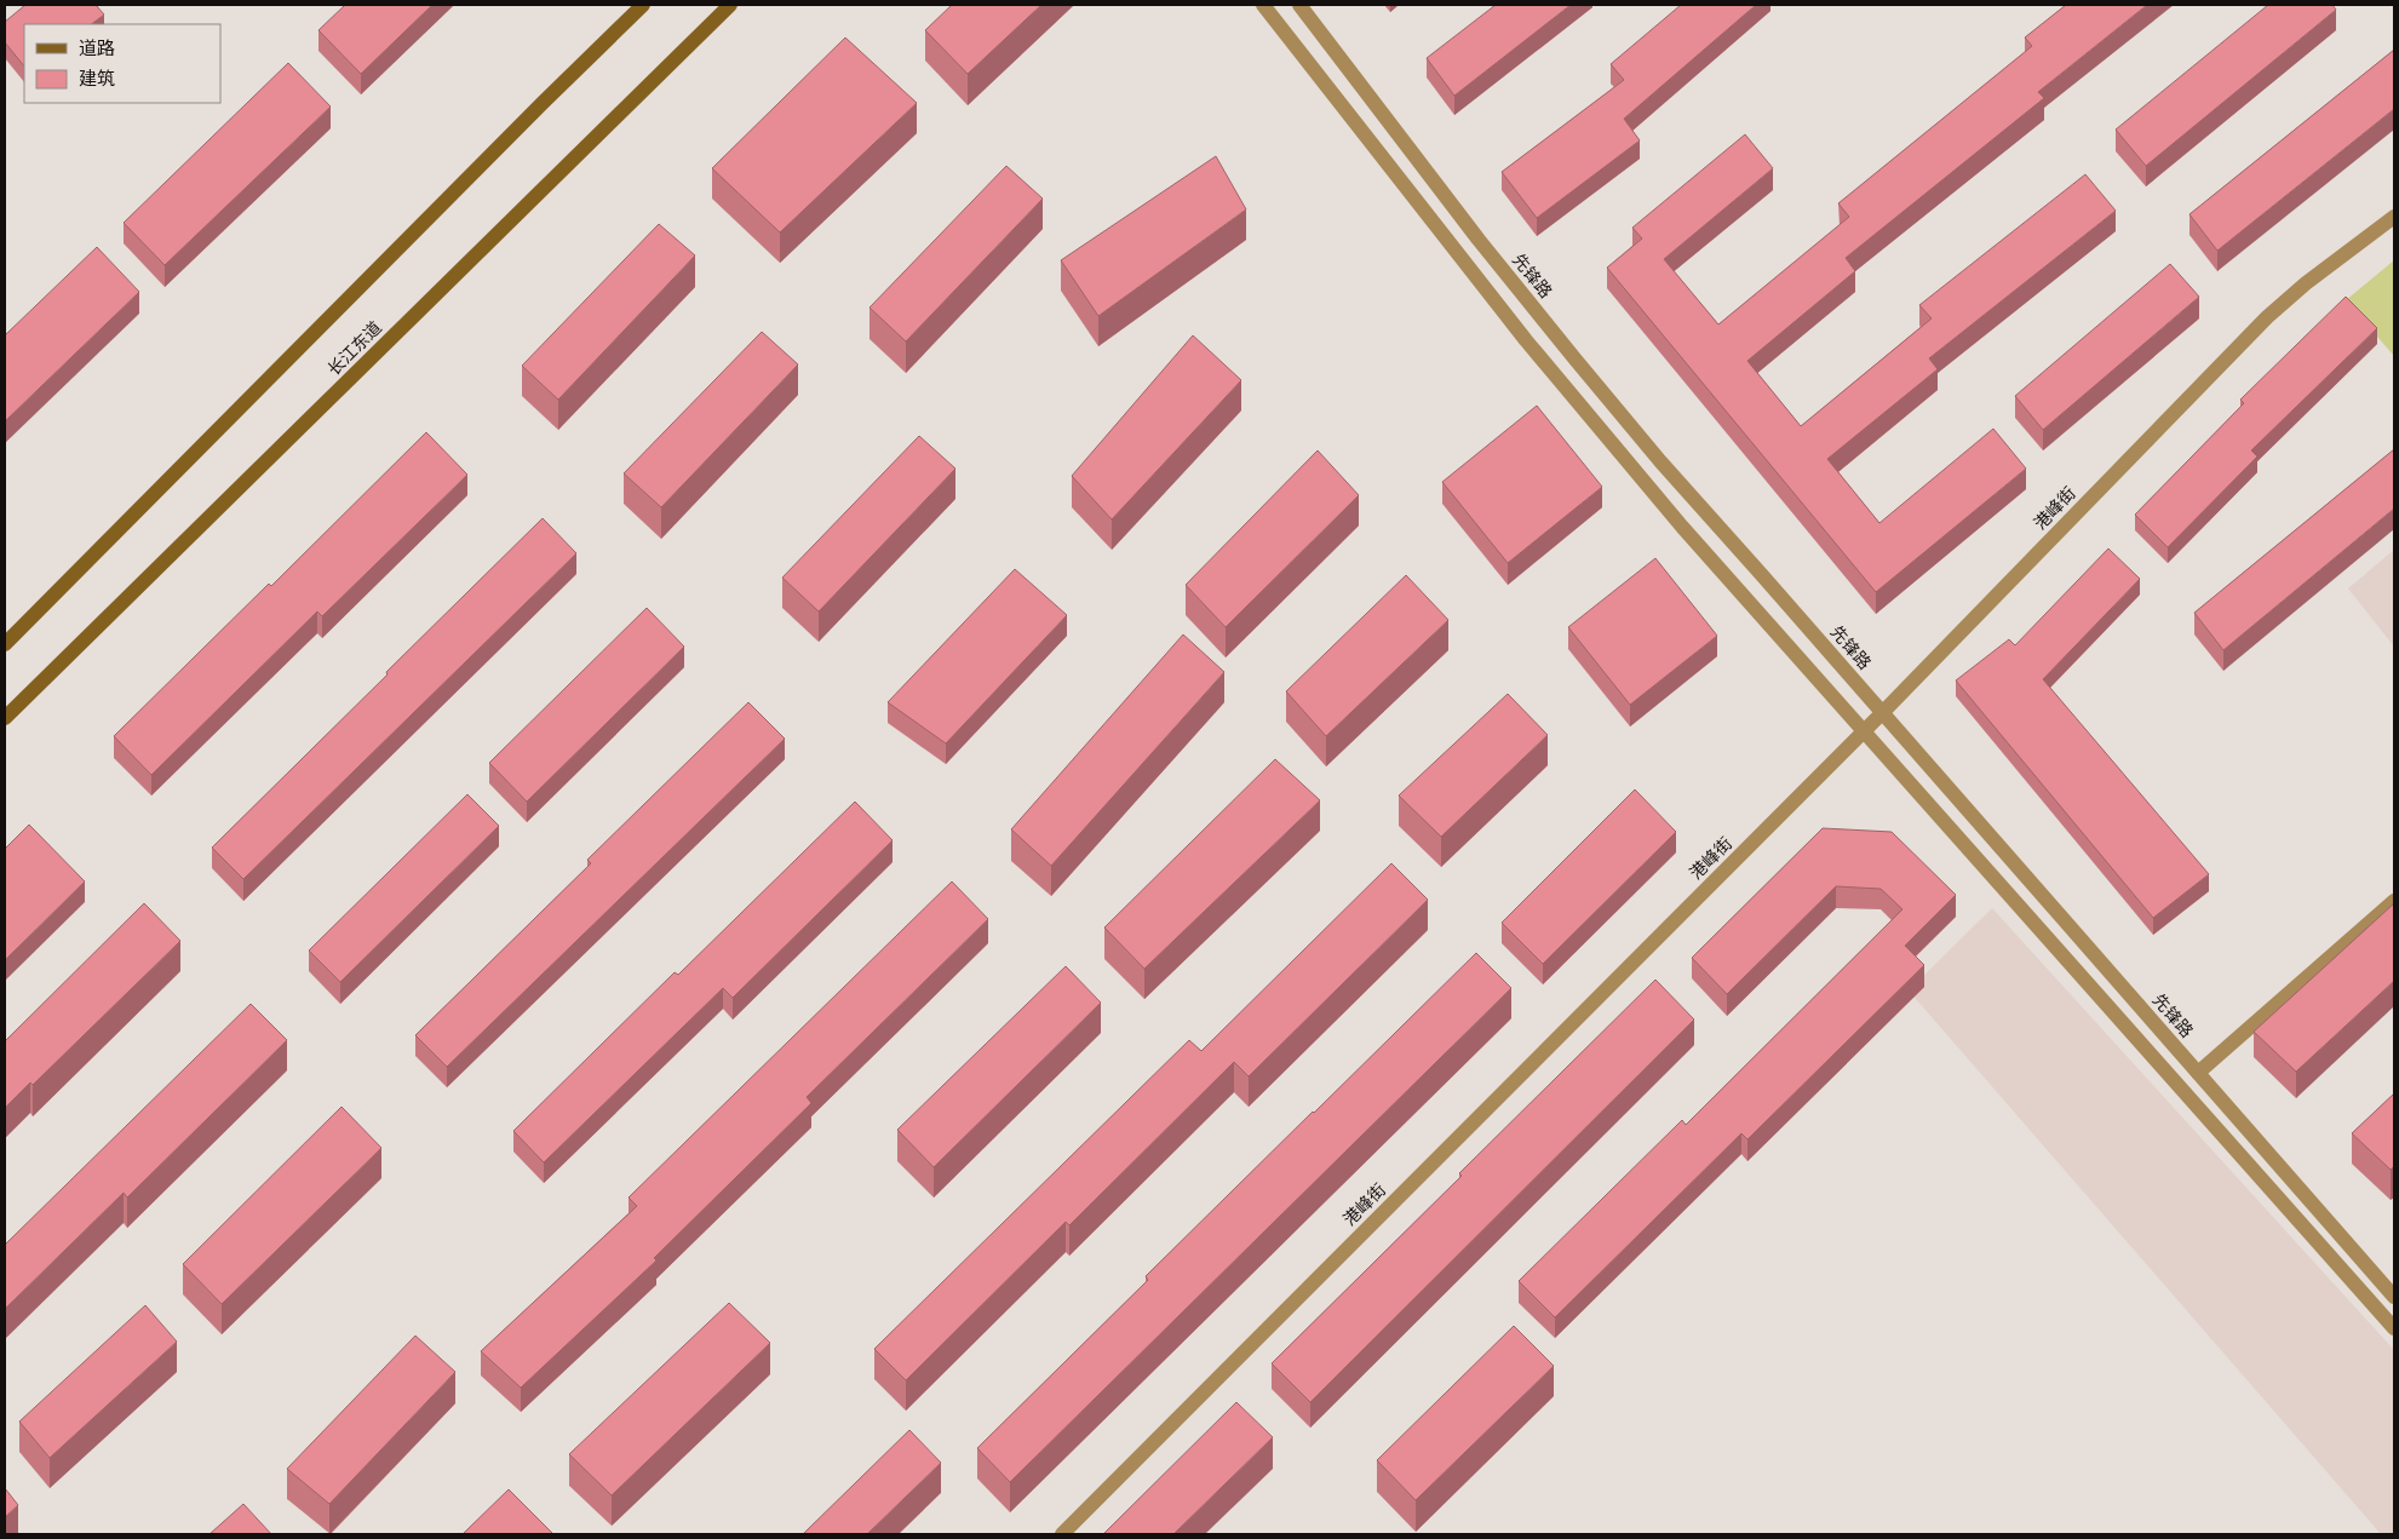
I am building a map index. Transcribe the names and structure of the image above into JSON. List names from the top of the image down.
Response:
{
  "streets": {
    "main road": ["长江东道"],
    "street": ["先锋路", "港峰街"]
  },
  "crossings": [
    ["先锋路", "港峰街"]
  ],
  "legend": ["道路", "建筑"]
}
